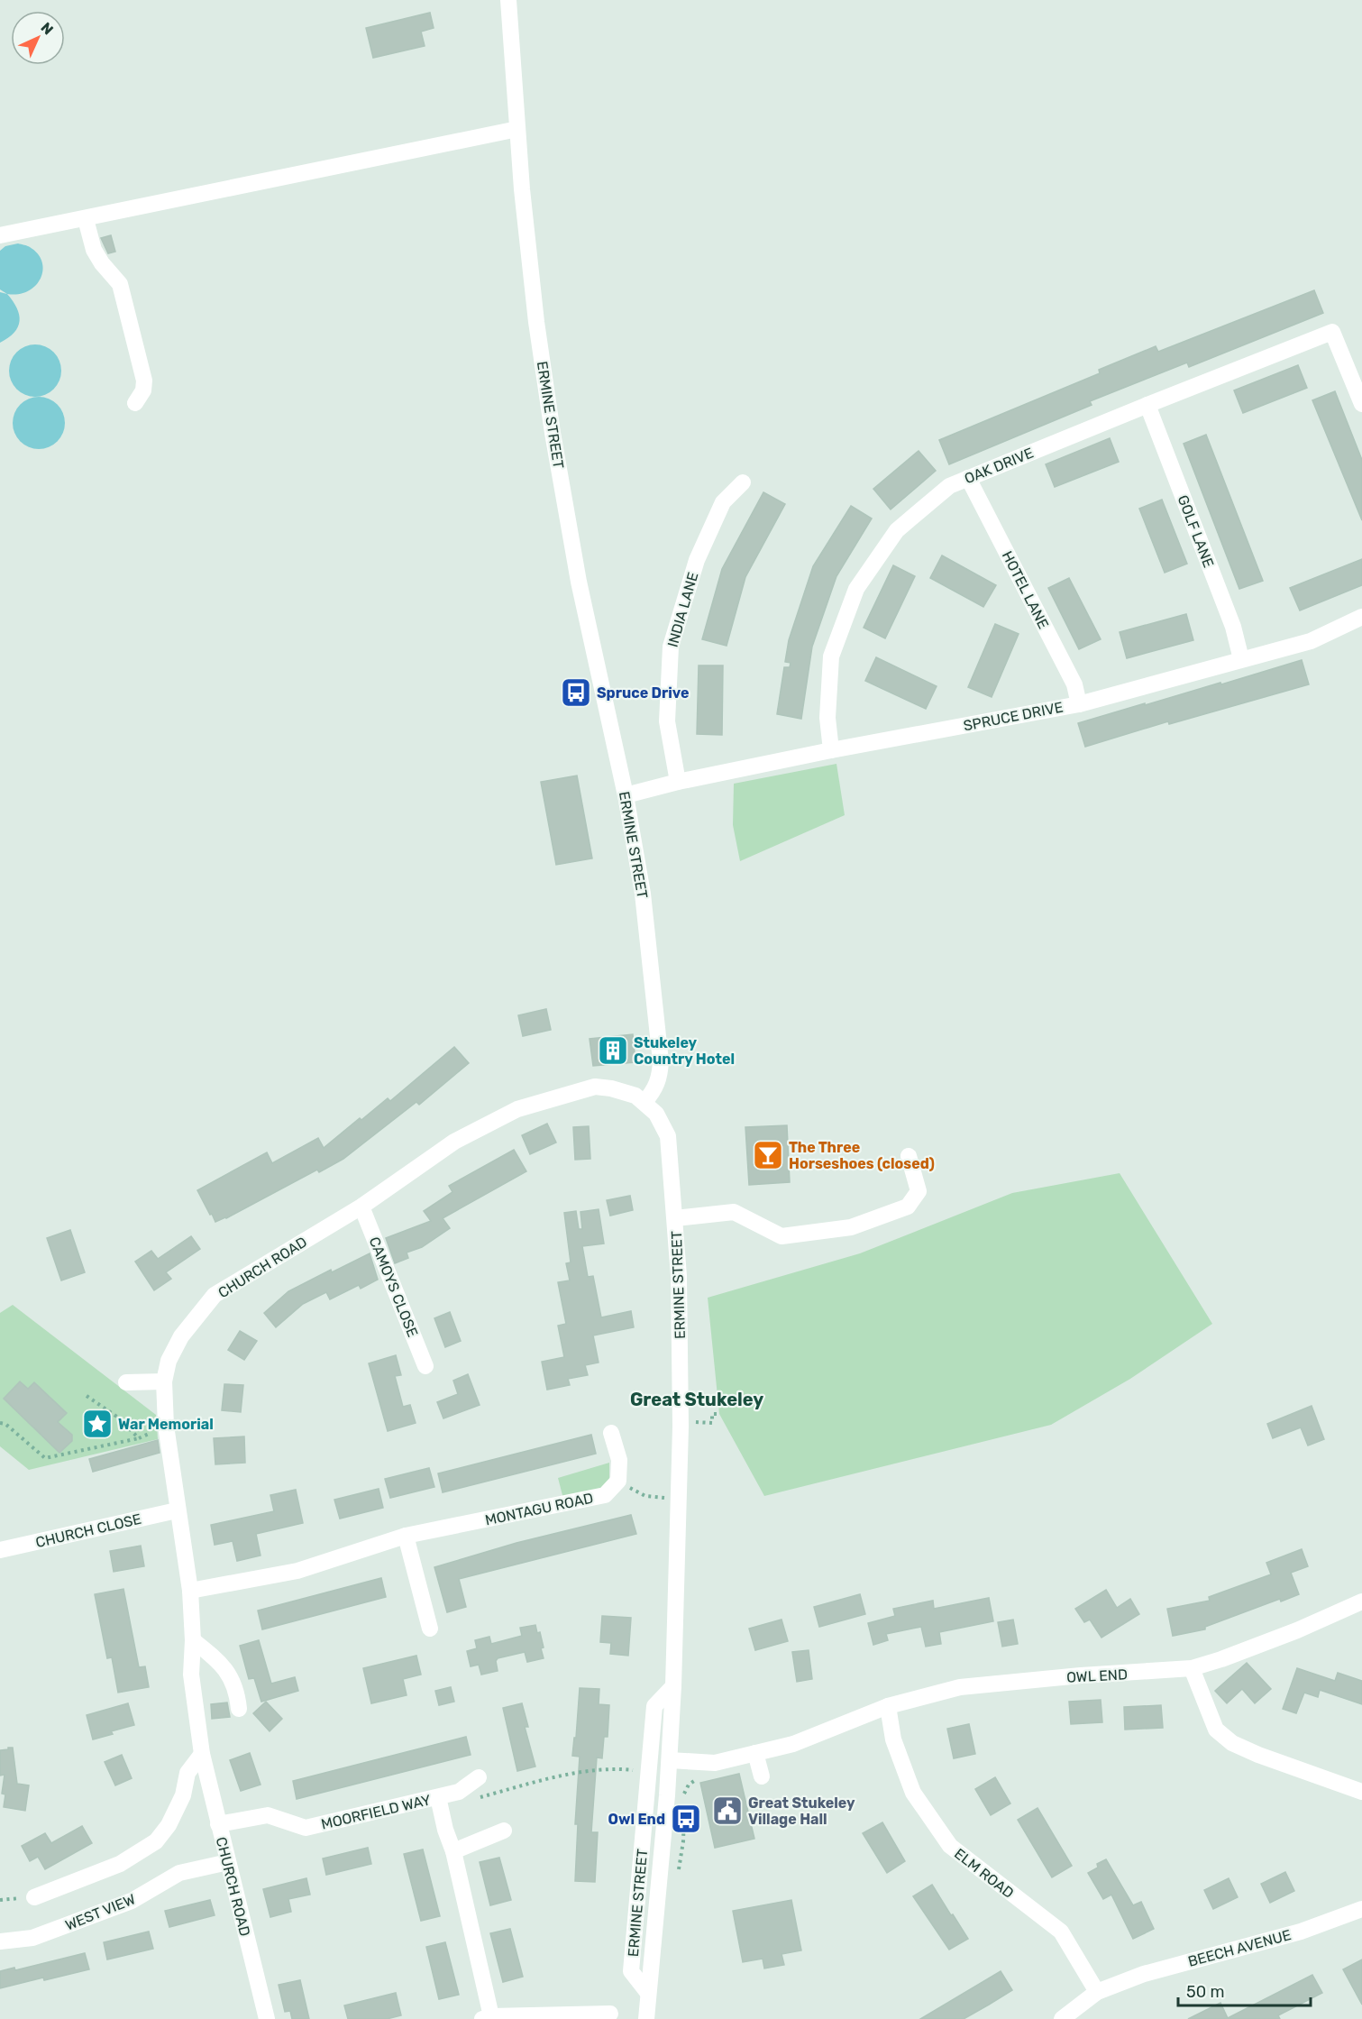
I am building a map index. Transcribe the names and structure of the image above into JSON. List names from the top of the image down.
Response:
{
  "streets": {
    "street": [
      "ERMINE STREET",
      "OAK DRIVE",
      "GOLF LANE",
      "HOTEL LANE",
      "INDIA LANE",
      "SPRUCE DRIVE",
      "CHURCH ROAD",
      "CAMOYS CLOSE",
      "MONTAGU ROAD",
      "CHURCH CLOSE",
      "OWL END",
      "MOORFIELD WAY",
      "ELM ROAD",
      "WEST VIEW",
      "BEECH AVENUE"
    ]
  },
  "crossings": [
    ["ERMINE STREET", "SPRUCE DRIVE"],
    ["ERMINE STREET", "CHURCH ROAD"],
    ["ERMINE STREET", "OWL END"],
    ["OAK DRIVE", "GOLF LANE"],
    ["OAK DRIVE", "HOTEL LANE"],
    ["OAK DRIVE", "SPRUCE DRIVE"],
    ["GOLF LANE", "SPRUCE DRIVE"],
    ["HOTEL LANE", "SPRUCE DRIVE"],
    ["INDIA LANE", "SPRUCE DRIVE"],
    ["CHURCH ROAD", "CAMOYS CLOSE"],
    ["CHURCH ROAD", "MONTAGU ROAD"],
    ["CHURCH ROAD", "CHURCH CLOSE"],
    ["CHURCH ROAD", "MOORFIELD WAY"],
    ["CHURCH ROAD", "WEST VIEW"],
    ["OWL END", "ELM ROAD"],
    ["ELM ROAD", "BEECH AVENUE"]
  ],
  "districts": ["Great Stukeley"],
  "places": {
    "bus stop": ["Spruce Drive", "Owl End"],
    "building": ["Stukeley Country Hotel"],
    "bar": ["The Three Horseshoes (closed)"],
    "place": ["War Memorial"],
    "public building": ["Great Stukeley Village Hall"]
  },
  "scale_bar": "50 m",
  "north": "top right"
}
